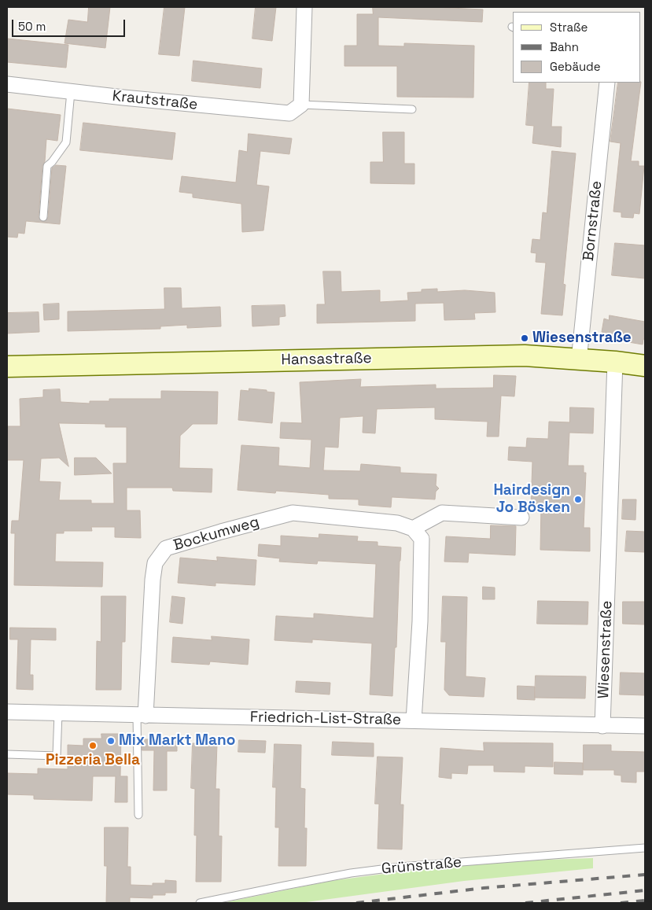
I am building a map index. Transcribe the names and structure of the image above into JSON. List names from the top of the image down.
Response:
{
  "streets": {
    "main road": ["Hansastraße"],
    "street": [
      "Krautstraße",
      "Bornstraße",
      "Bockumweg",
      "Wiesenstraße",
      "Friedrich-List-Straße"
    ],
    "lane": ["Grünstraße"]
  },
  "crossings": [
    ["Bornstraße", "Hansastraße"],
    ["Hansastraße", "Wiesenstraße"],
    ["Bockumweg", "Friedrich-List-Straße"],
    ["Wiesenstraße", "Friedrich-List-Straße"]
  ],
  "places": [
    "Wiesenstraße",
    "Hairdesign Jo Bösken",
    "Mix Markt Mano",
    "Pizzeria Bella"
  ],
  "legend": ["Straße", "Bahn", "Gebäude"],
  "scale_bar": "50 m"
}
